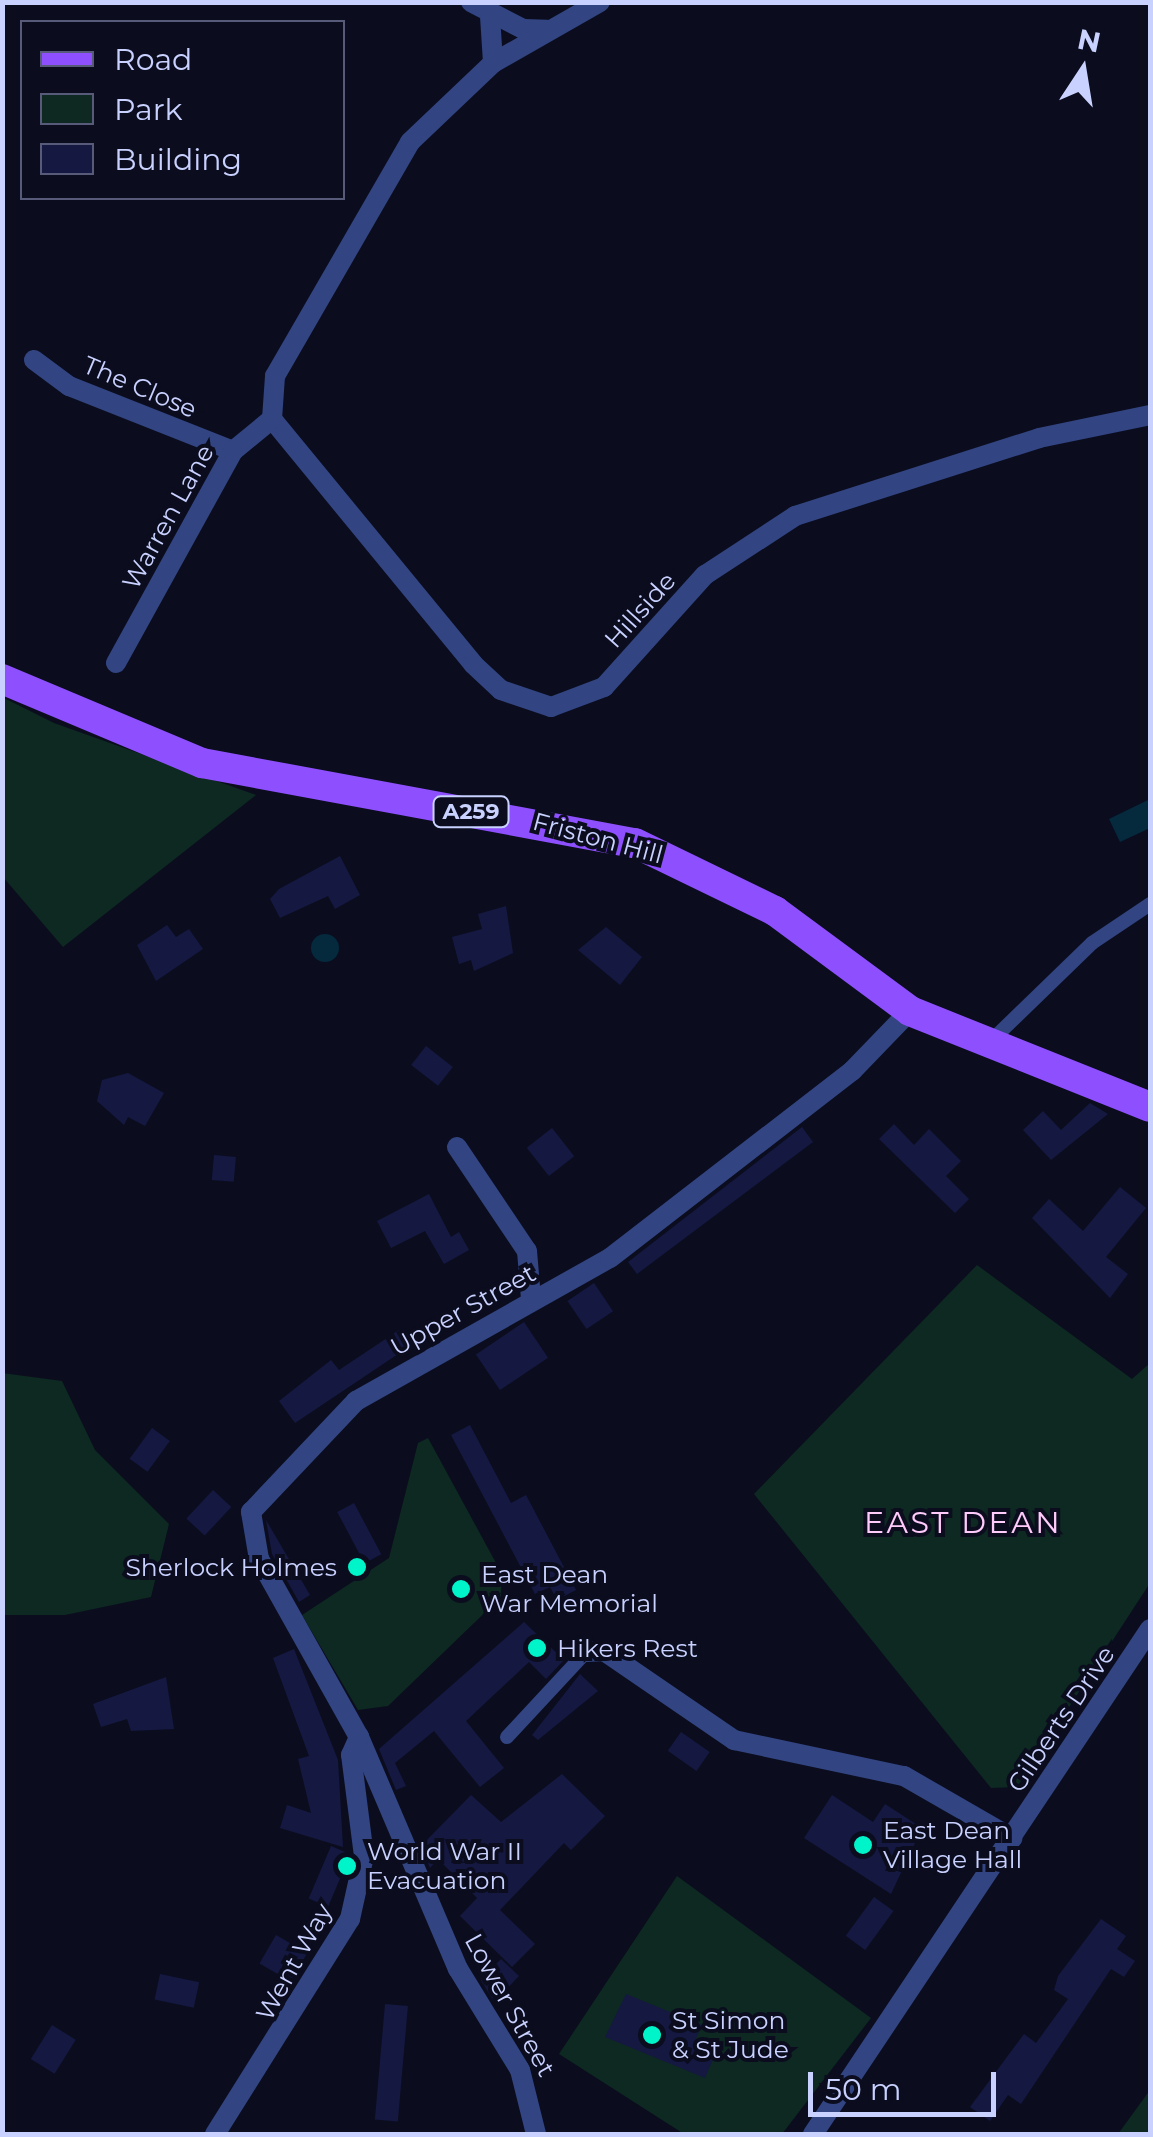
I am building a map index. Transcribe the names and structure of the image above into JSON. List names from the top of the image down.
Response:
{
  "streets": {
    "main road": ["A259", "Friston Hill"],
    "street": [
      "The Close",
      "Warren Lane",
      "Hillside",
      "Upper Street",
      "Gilberts Drive",
      "Went Way",
      "Lower Street"
    ]
  },
  "crossings": [
    ["The Close", "Warren Lane"],
    ["Warren Lane", "Hillside"],
    ["Friston Hill", "Upper Street"],
    ["Upper Street", "Went Way"],
    ["Upper Street", "Lower Street"],
    ["Went Way", "Lower Street"]
  ],
  "districts": ["EAST DEAN"],
  "places": [
    "Sherlock Holmes",
    "East Dean War Memorial",
    "Hikers Rest",
    "East Dean Village Hall",
    "World War II Evacuation",
    "St Simon & St Jude"
  ],
  "legend": ["Road", "Park", "Building"],
  "scale_bar": "50 m",
  "north": "top"
}
